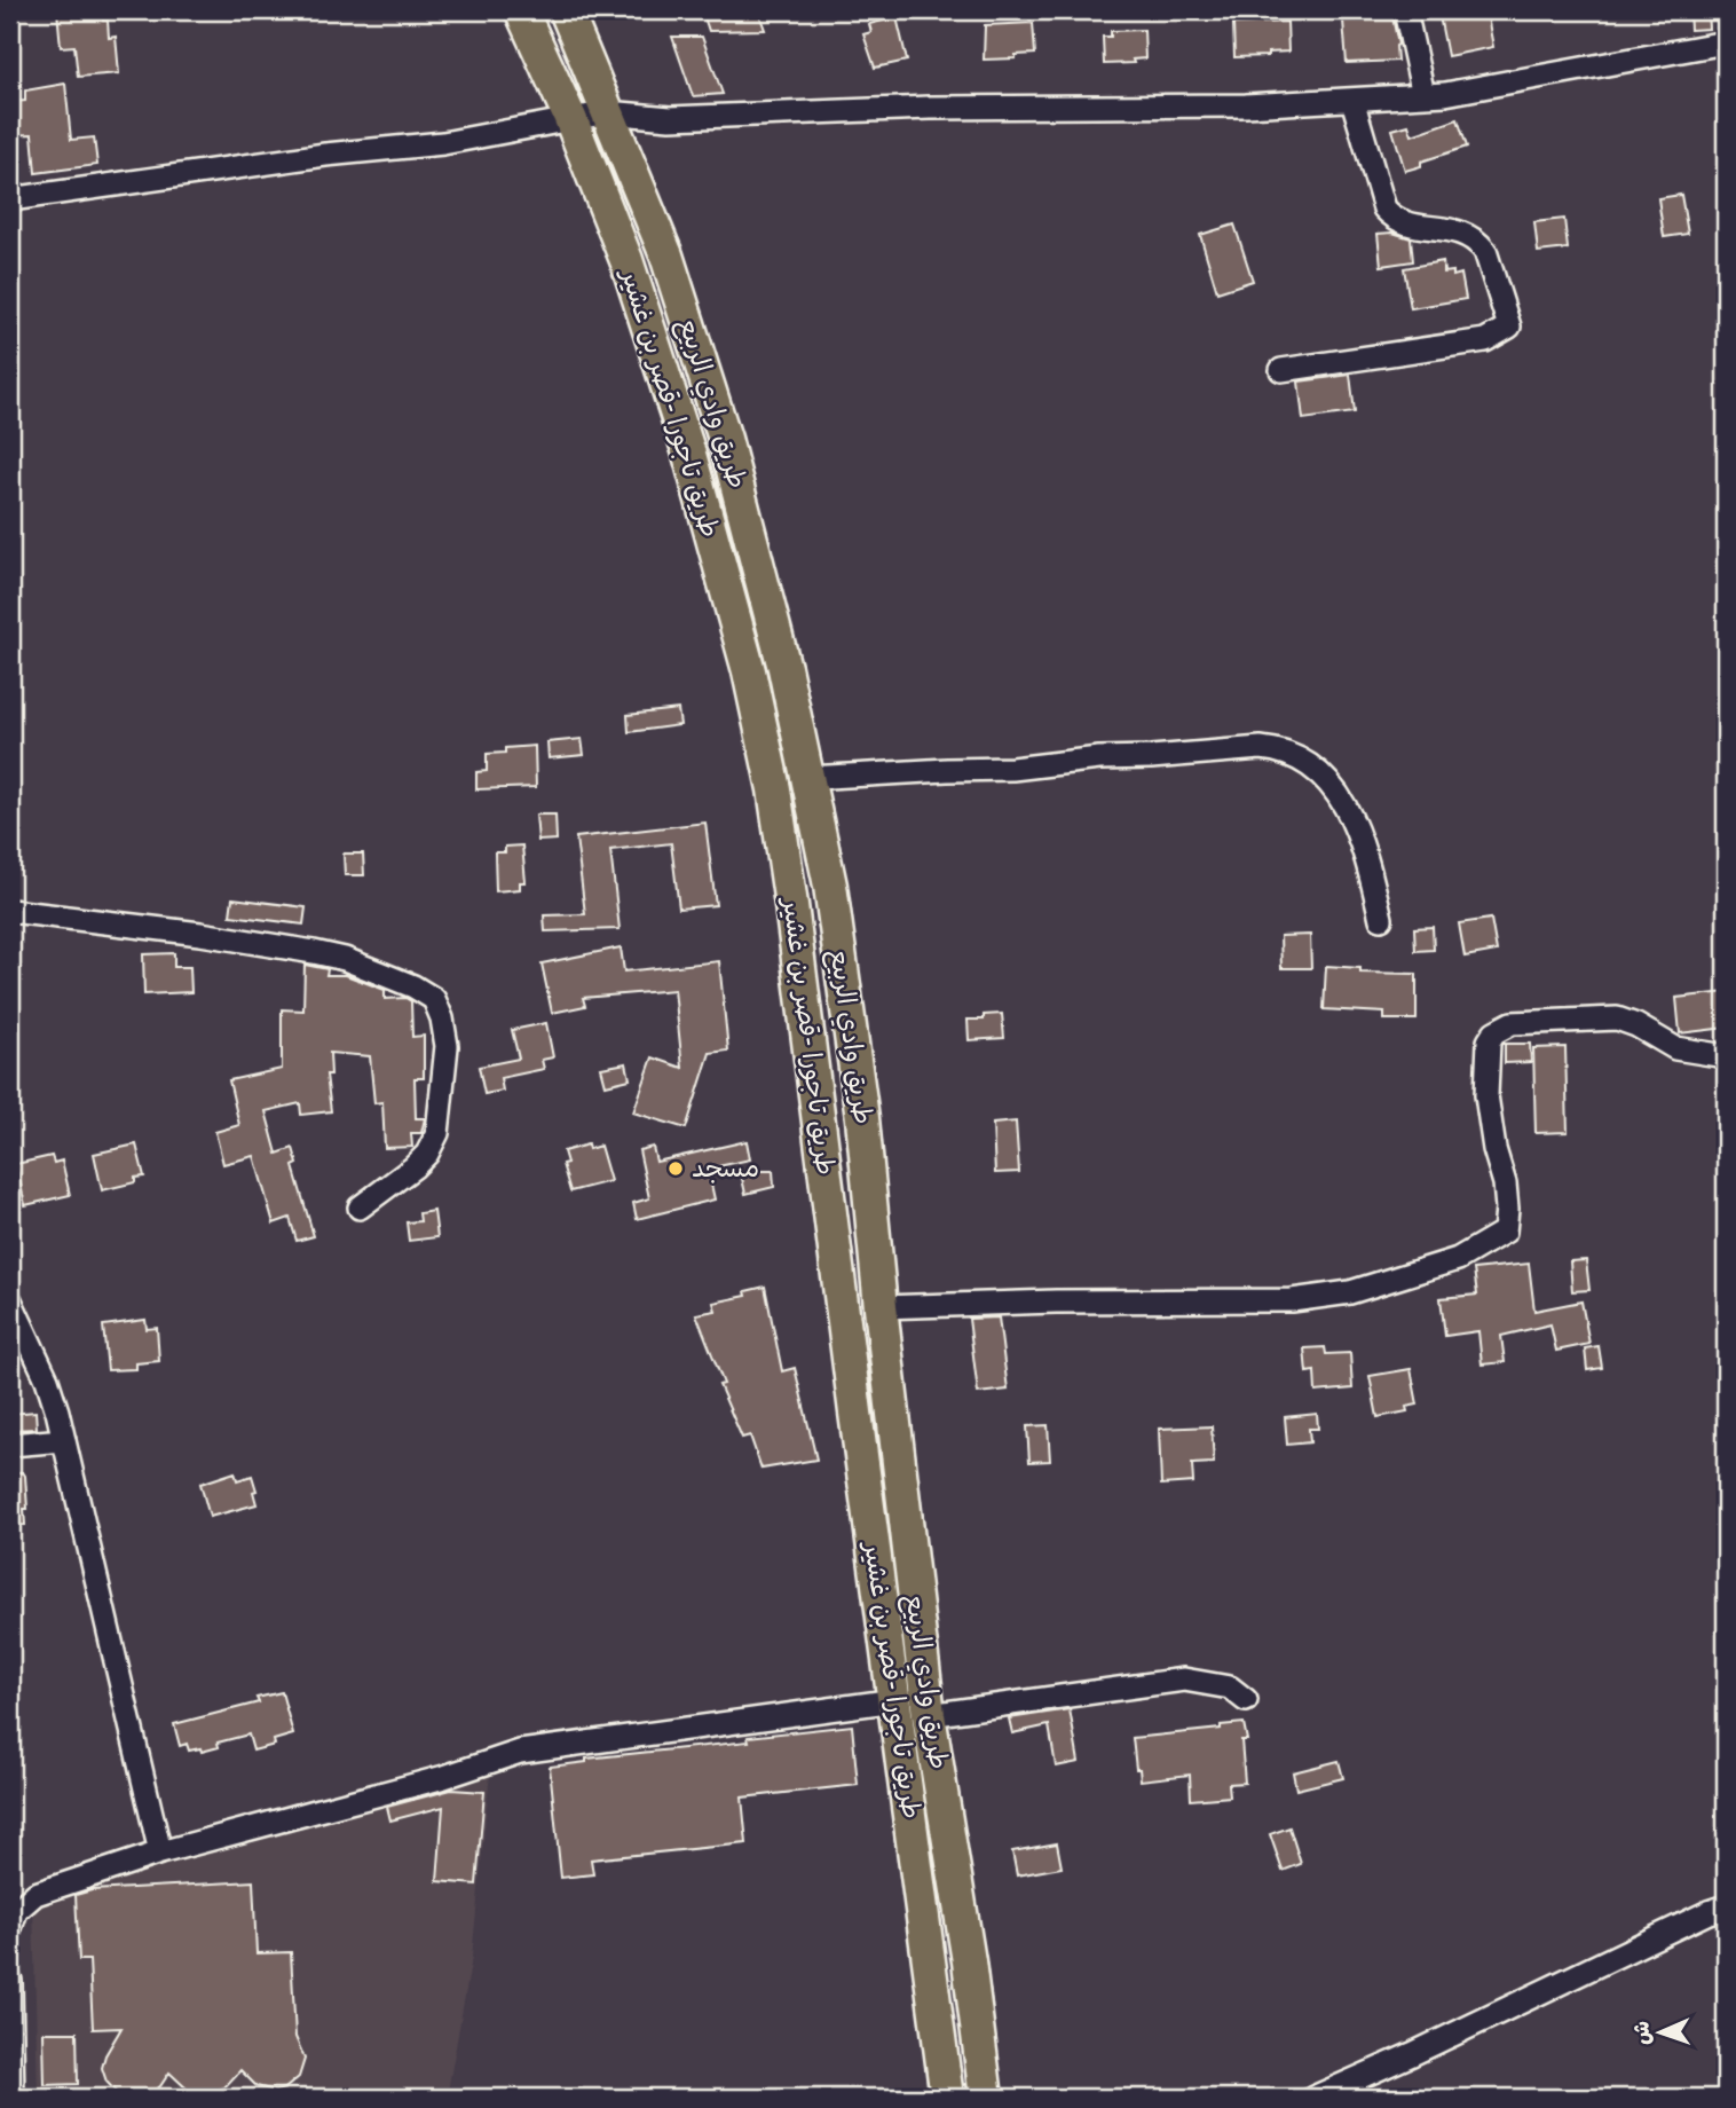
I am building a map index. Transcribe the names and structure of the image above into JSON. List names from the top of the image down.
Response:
{
  "streets": {
    "highway": ["طريق تاجورا -قصر بن غشير", "طريق وادي الربيع"]
  },
  "places": ["مسجد"],
  "north": "left"
}
